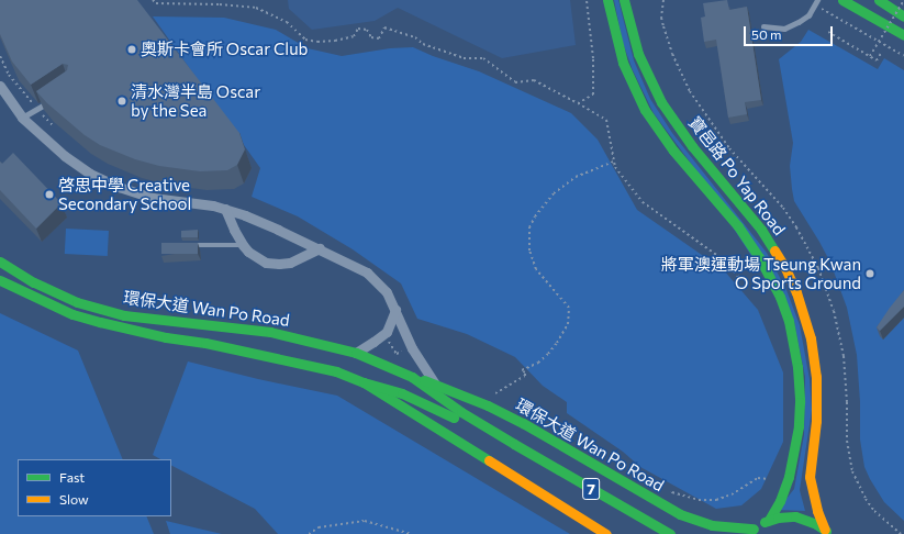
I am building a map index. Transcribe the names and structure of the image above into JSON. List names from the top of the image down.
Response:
{
  "streets": {
    "main road": ["寶邑路 Po Yap Road", "環保大道 Wan Po Road", "7"]
  },
  "places": [
    "奧斯卡會所 Oscar Club",
    "清水灣半島 Oscar by the Sea",
    "啓思中學 Creative Secondary School",
    "將軍澳運動場 Tseung Kwan O Sports Ground"
  ],
  "legend": ["Fast", "Slow"],
  "scale_bar": "50 m"
}
